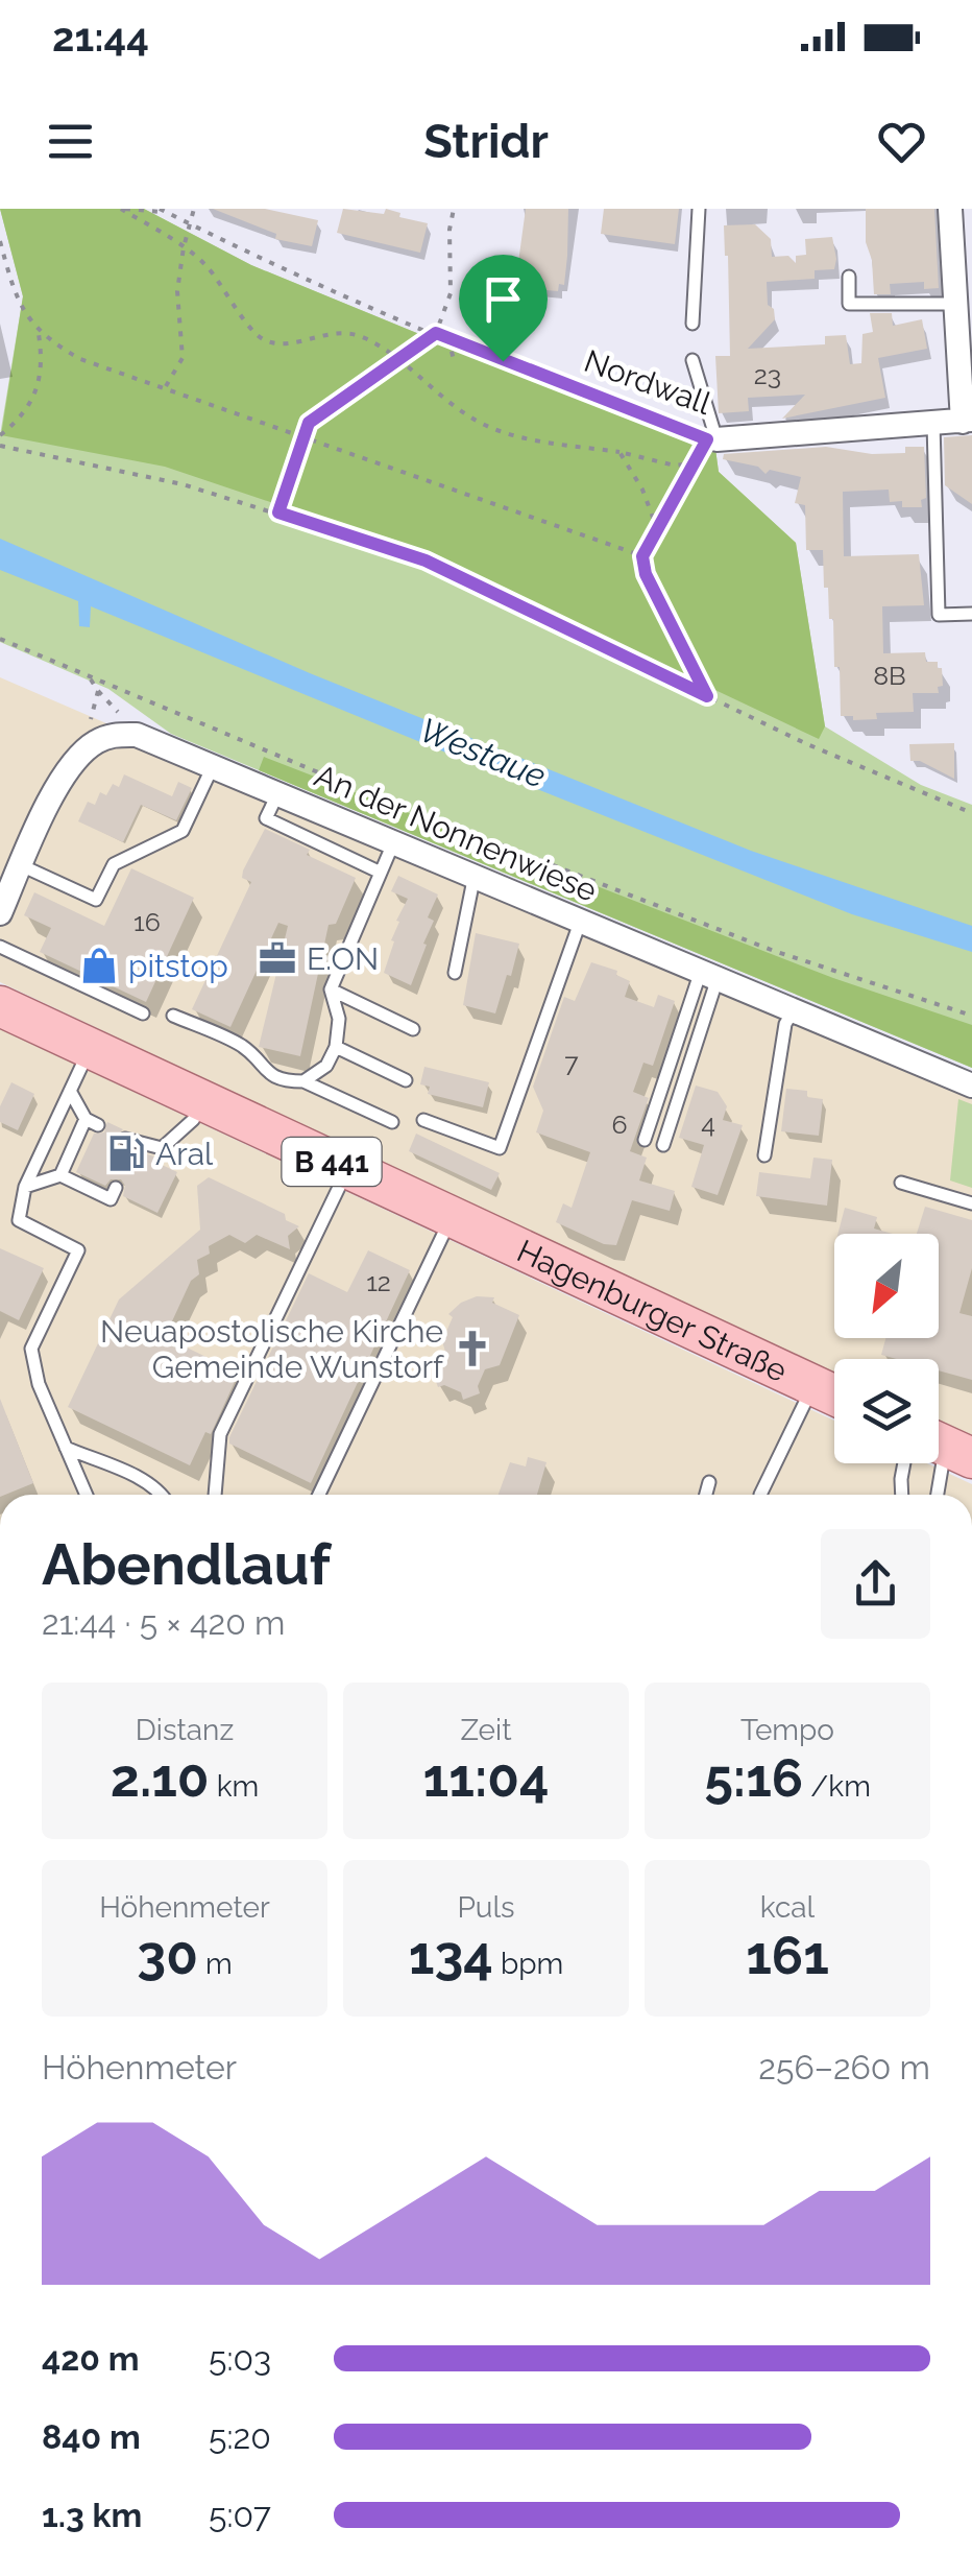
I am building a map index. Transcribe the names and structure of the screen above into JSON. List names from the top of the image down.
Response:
{
  "streets": {
    "main road": ["B 441", "Hagenburger Straße"],
    "street": ["Nordwall", "An der Nonnenwiese"]
  },
  "water": ["Westaue"],
  "places": {
    "office": ["E.ON"],
    "shop": ["pitstop"],
    "fuel station": ["Aral"],
    "church": ["Neuapostolische Kirche Gemeinde Wunstorf"]
  },
  "house_numbers": [
    "23",
    "8B",
    "16",
    "7",
    "4",
    "6",
    "12"
  ],
  "north": "bottom left",
  "page": {
    "status": "21:44",
    "header": "Stridr",
    "heading": ["Abendlauf", "21:44 · 5 × 420 m"],
    "stats": [
      ["Distanz", "2.10 km"],
      ["Zeit", "11:04"],
      ["Tempo", "5:16 /km"],
      ["Höhenmeter", "30 m"],
      ["Puls", "134 bpm"],
      ["kcal", "161"]
    ],
    "chart": ["Höhenmeter", "256–260 m"],
    "list": [
      {
        "name": "420 m",
        "note": "5:03"
      },
      {
        "name": "840 m",
        "note": "5:20"
      },
      {
        "name": "1.3 km",
        "note": "5:07"
      }
    ]
  }
}
